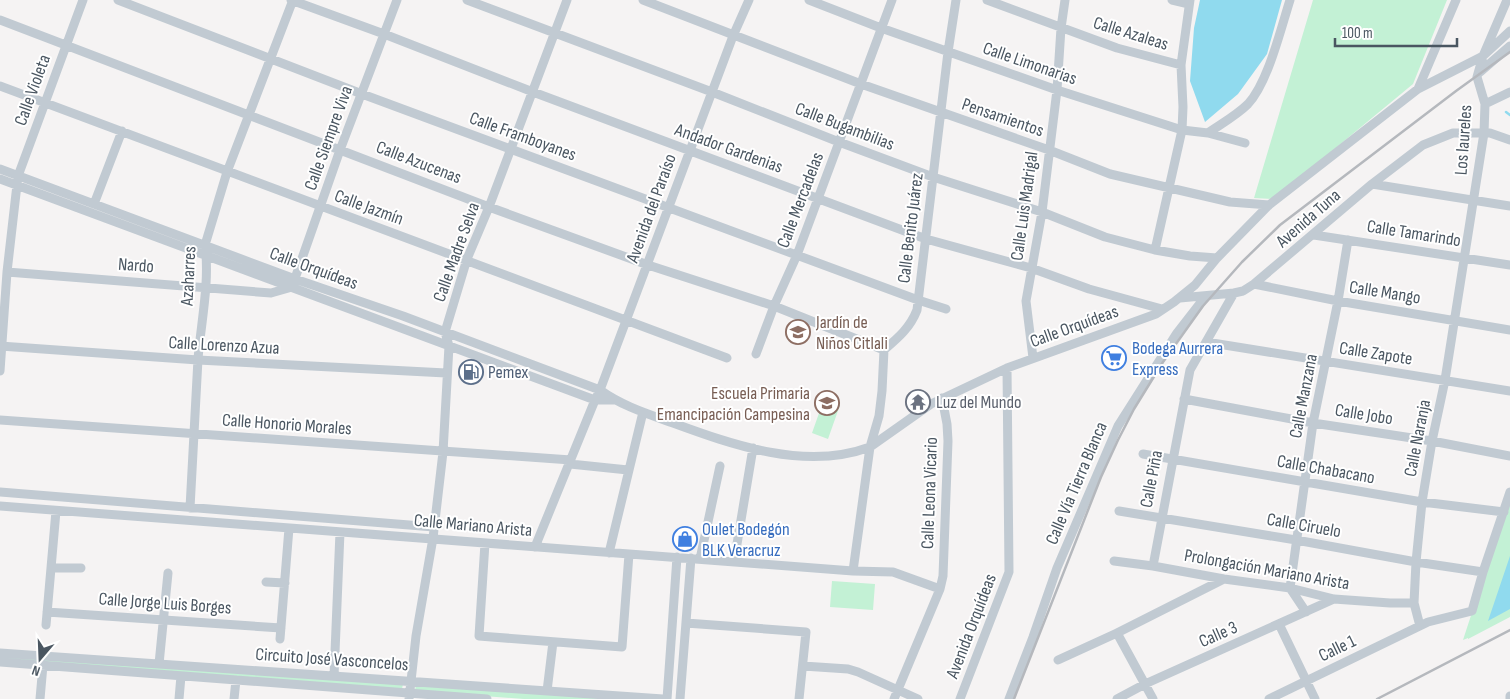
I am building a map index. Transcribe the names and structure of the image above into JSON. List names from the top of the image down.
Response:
{
  "streets": {
    "street": [
      "Calle Azaleas",
      "Calle Limonarias",
      "Calle Violeta",
      "Pensamientos",
      "Calle Bugambilias",
      "Calle Framboyanes",
      "Calle Siempre Viva",
      "Los laureles",
      "Andador Gardenias",
      "Calle Azucenas",
      "Calle Mercadelas",
      "Calle Luis Madrigal",
      "Calle Jazmín",
      "Avenida del Paraíso",
      "Avenida Tuna",
      "Calle Benito Juárez",
      "Calle Tamarindo",
      "Calle Madre Selva",
      "Nardo",
      "Calle Orquídeas",
      "Azaharres",
      "Calle Mango",
      "Calle Lorenzo Azua",
      "Calle Zapote",
      "Calle Manzana",
      "Calle Jobo",
      "Calle Honorio Morales",
      "Calle Naranja",
      "Calle Chabacano",
      "Calle Piña",
      "Calle Vía Tierra Blanca",
      "Calle Leona Vicario",
      "Calle Mariano Arista",
      "Calle Ciruelo",
      "Prolongación Mariano Arista",
      "Calle Jorge Luis Borges",
      "Avenida Orquídeas",
      "Calle 3",
      "Calle 1",
      "Circuito José Vasconcelos"
    ]
  },
  "crossings": [
    ["Calle Azaleas", "Calle Luis Madrigal"],
    ["Calle Limonarias", "Calle Mercadelas"],
    ["Calle Limonarias", "Calle Luis Madrigal"],
    ["Calle Limonarias", "Calle Benito Juárez"],
    ["Calle Violeta", "Calle Azucenas"],
    ["Calle Violeta", "Calle Jazmín"],
    ["Calle Violeta", "Nardo"],
    ["Calle Violeta", "Calle Orquídeas"],
    ["Calle Violeta", "Calle Lorenzo Azua"],
    ["Pensamientos", "Calle Mercadelas"],
    ["Pensamientos", "Calle Luis Madrigal"],
    ["Pensamientos", "Avenida del Paraíso"],
    ["Pensamientos", "Calle Benito Juárez"],
    ["Pensamientos", "Calle Orquídeas"],
    ["Calle Bugambilias", "Calle Mercadelas"],
    ["Calle Bugambilias", "Calle Luis Madrigal"],
    ["Calle Bugambilias", "Avenida del Paraíso"],
    ["Calle Bugambilias", "Calle Benito Juárez"],
    ["Calle Bugambilias", "Calle Madre Selva"],
    ["Calle Bugambilias", "Calle Orquídeas"],
    ["Calle Framboyanes", "Calle Siempre Viva"],
    ["Calle Framboyanes", "Calle Mercadelas"],
    ["Calle Framboyanes", "Avenida del Paraíso"],
    ["Calle Framboyanes", "Calle Benito Juárez"],
    ["Calle Framboyanes", "Calle Madre Selva"],
    ["Calle Framboyanes", "Azaharres"],
    ["Calle Siempre Viva", "Andador Gardenias"],
    ["Calle Siempre Viva", "Calle Azucenas"],
    ["Calle Siempre Viva", "Calle Jazmín"],
    ["Calle Siempre Viva", "Nardo"],
    ["Calle Siempre Viva", "Calle Orquídeas"],
    ["Los laureles", "Avenida Tuna"],
    ["Los laureles", "Calle Tamarindo"],
    ["Los laureles", "Calle Orquídeas"],
    ["Los laureles", "Calle Naranja"],
    ["Andador Gardenias", "Calle Mercadelas"],
    ["Andador Gardenias", "Calle Luis Madrigal"],
    ["Andador Gardenias", "Avenida del Paraíso"],
    ["Andador Gardenias", "Calle Benito Juárez"],
    ["Andador Gardenias", "Calle Madre Selva"],
    ["Andador Gardenias", "Calle Orquídeas"],
    ["Andador Gardenias", "Azaharres"],
    ["Calle Azucenas", "Calle Mercadelas"],
    ["Calle Azucenas", "Avenida del Paraíso"],
    ["Calle Azucenas", "Calle Benito Juárez"],
    ["Calle Azucenas", "Calle Madre Selva"],
    ["Calle Azucenas", "Azaharres"],
    ["Calle Luis Madrigal", "Calle Orquídeas"],
    ["Calle Jazmín", "Avenida del Paraíso"],
    ["Calle Jazmín", "Calle Madre Selva"],
    ["Calle Jazmín", "Azaharres"],
    ["Avenida del Paraíso", "Calle Orquídeas"],
    ["Avenida del Paraíso", "Calle Honorio Morales"],
    ["Avenida del Paraíso", "Calle Mariano Arista"],
    ["Avenida Tuna", "Calle Tamarindo"],
    ["Avenida Tuna", "Calle Orquídeas"],
    ["Avenida Tuna", "Calle Mango"],
    ["Avenida Tuna", "Calle Vía Tierra Blanca"],
    ["Calle Tamarindo", "Calle Manzana"],
    ["Calle Tamarindo", "Calle Naranja"],
    ["Calle Madre Selva", "Calle Orquídeas"],
    ["Nardo", "Calle Orquídeas"],
    ["Nardo", "Azaharres"],
    ["Calle Orquídeas", "Azaharres"],
    ["Calle Orquídeas", "Calle Leona Vicario"],
    ["Calle Orquídeas", "Avenida Orquídeas"],
    ["Azaharres", "Calle Lorenzo Azua"],
    ["Azaharres", "Calle Honorio Morales"],
    ["Azaharres", "Calle Mariano Arista"],
    ["Calle Mango", "Calle Manzana"],
    ["Calle Mango", "Calle Naranja"],
    ["Calle Zapote", "Calle Manzana"],
    ["Calle Zapote", "Calle Naranja"],
    ["Calle Manzana", "Calle Jobo"],
    ["Calle Manzana", "Calle Chabacano"],
    ["Calle Manzana", "Calle Ciruelo"],
    ["Calle Manzana", "Prolongación Mariano Arista"],
    ["Calle Jobo", "Calle Naranja"],
    ["Calle Jobo", "Calle Piña"],
    ["Calle Naranja", "Calle Chabacano"],
    ["Calle Naranja", "Calle Ciruelo"],
    ["Calle Naranja", "Prolongación Mariano Arista"],
    ["Calle Naranja", "Calle 1"],
    ["Calle Chabacano", "Calle Piña"],
    ["Calle Piña", "Calle Ciruelo"],
    ["Calle Piña", "Prolongación Mariano Arista"],
    ["Calle Leona Vicario", "Calle Mariano Arista"],
    ["Prolongación Mariano Arista", "Calle 3"]
  ],
  "places": {
    "school or university": ["Jardín de Niños Citlali", "Escuela Primaria Emancipación Campesina"],
    "supermarket": ["Bodega Aurrera Express"],
    "fuel station": ["Pemex"],
    "temple": ["Luz del Mundo"],
    "shop": ["Oulet Bodegón BLK Veracruz"]
  },
  "scale_bar": "100 m",
  "north": "bottom"
}
